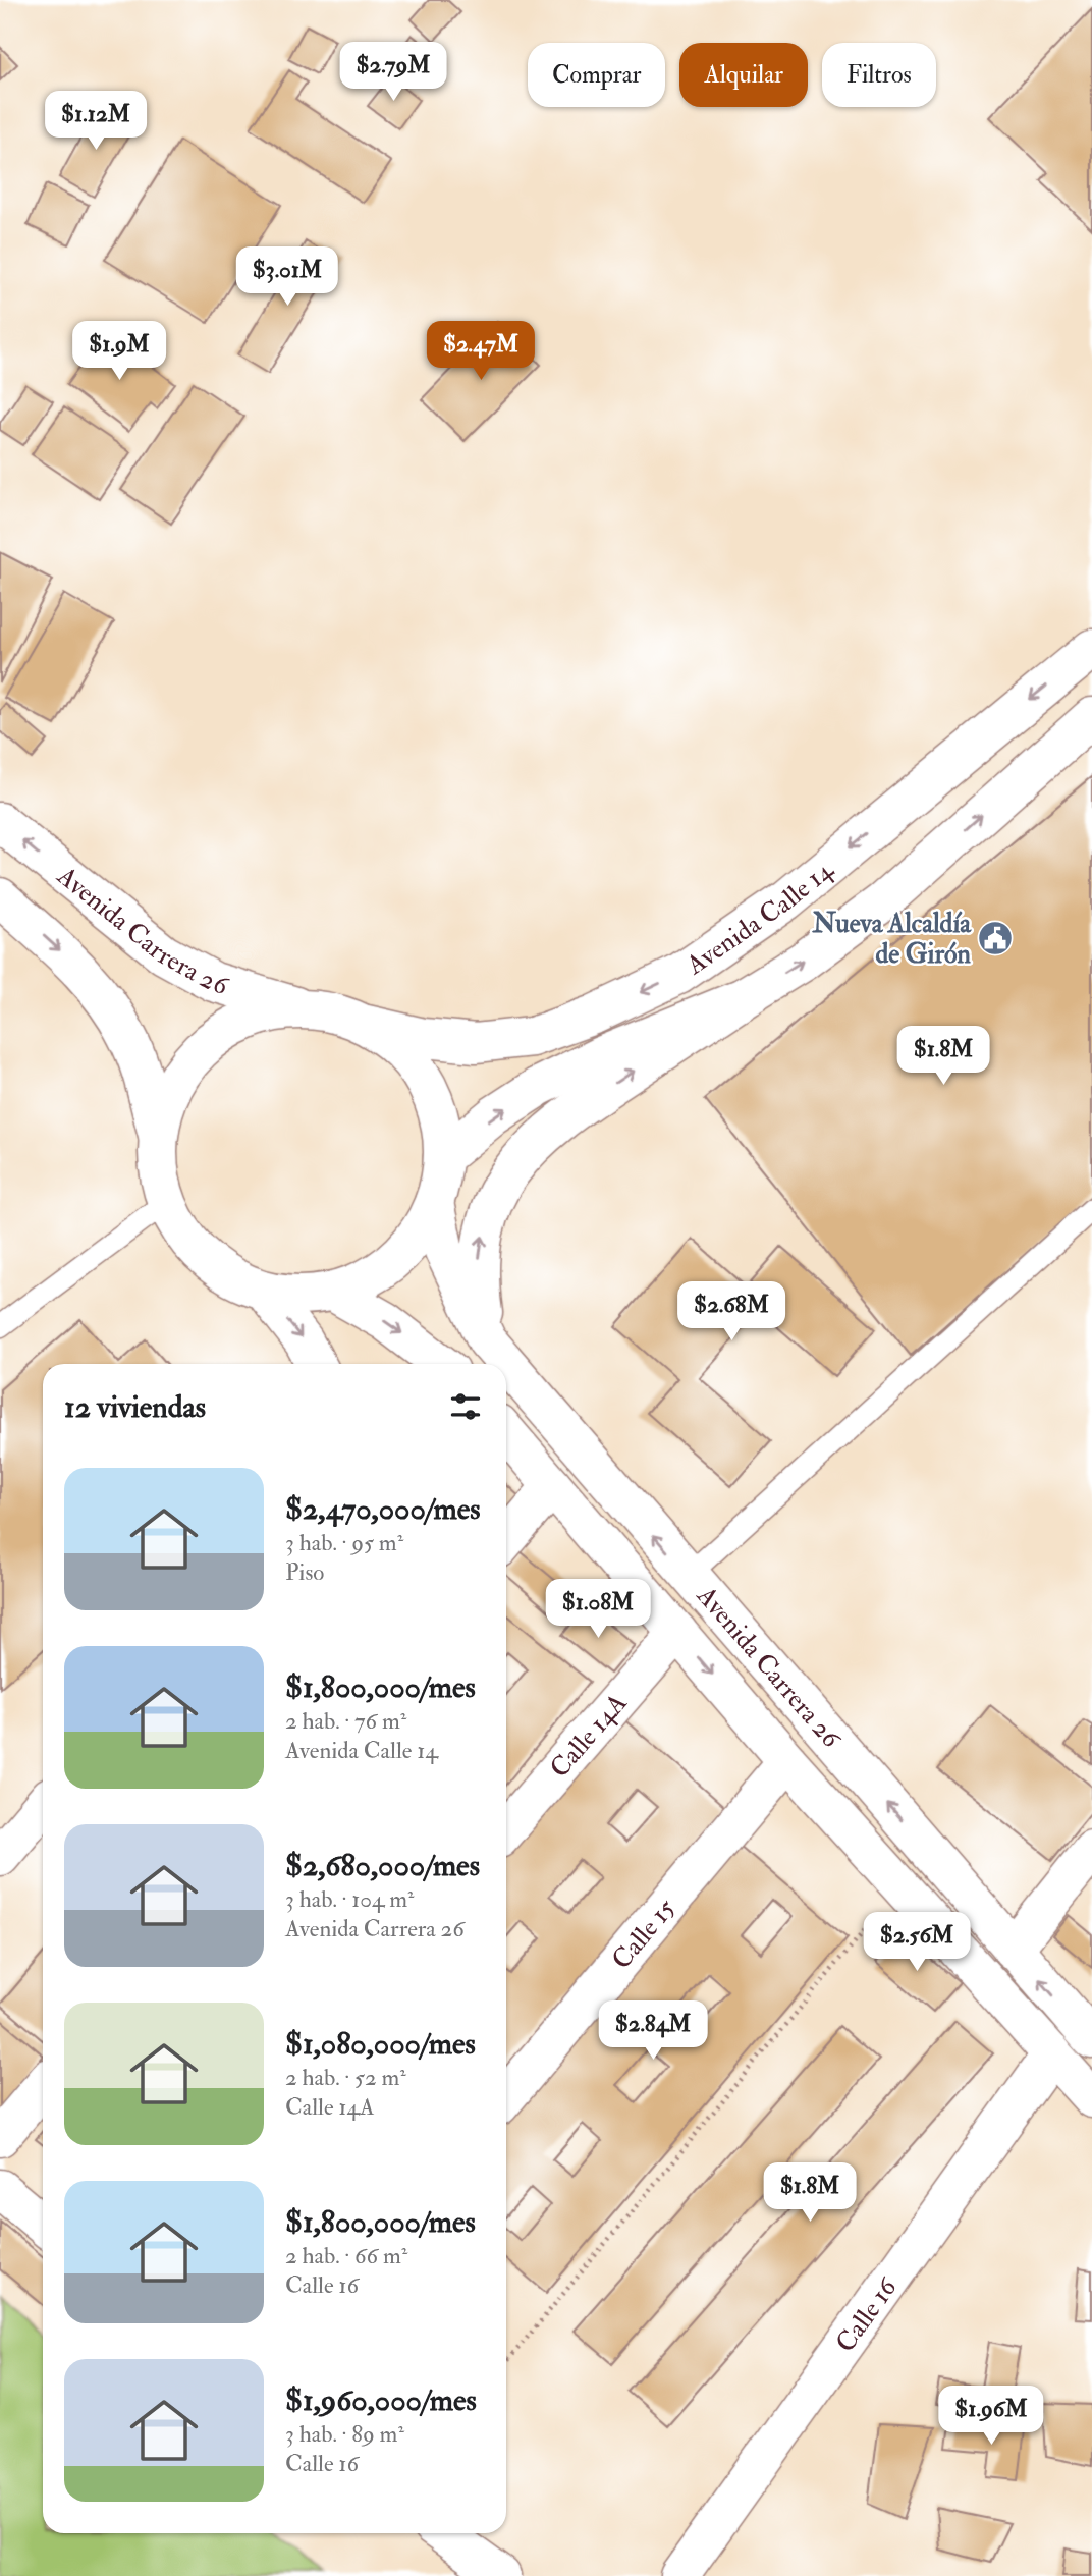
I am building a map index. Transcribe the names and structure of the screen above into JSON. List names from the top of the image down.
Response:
{
  "streets": {
    "main road": [
      "Avenida Calle 14",
      "Avenida Carrera 26",
      "Calle 14A",
      "Calle 15",
      "Calle 16"
    ]
  },
  "crossings": [
    ["Avenida Carrera 26", "Calle 14A"],
    ["Avenida Carrera 26", "Calle 15"],
    ["Avenida Carrera 26", "Calle 16"]
  ],
  "places": {
    "public building": ["Nueva Alcaldía de Girón"]
  },
  "page": {
    "price": [
      "$2.79M",
      "$1.12M",
      "$3.01M",
      "$1.9M",
      "$2.47M",
      "$1.8M",
      "$2.68M",
      "$1.08M",
      "$2.56M",
      "$2.84M",
      "$1.8M",
      "$1.96M"
    ],
    "chip": ["Comprar", "Alquilar", "Filtros"],
    "heading": "12 viviendas",
    "list": [
      {
        "name": "$2,470,000/mes",
        "note": "3 hab. · 95 m² · Piso"
      },
      {
        "name": "$1,800,000/mes",
        "note": "2 hab. · 76 m² · Avenida Calle 14"
      },
      {
        "name": "$2,680,000/mes",
        "note": "3 hab. · 104 m² · Avenida Carrera 26"
      },
      {
        "name": "$1,080,000/mes",
        "note": "2 hab. · 52 m² · Calle 14A"
      },
      {
        "name": "$1,800,000/mes",
        "note": "2 hab. · 66 m² · Calle 16"
      },
      {
        "name": "$1,960,000/mes",
        "note": "3 hab. · 89 m² · Calle 16"
      }
    ]
  }
}
